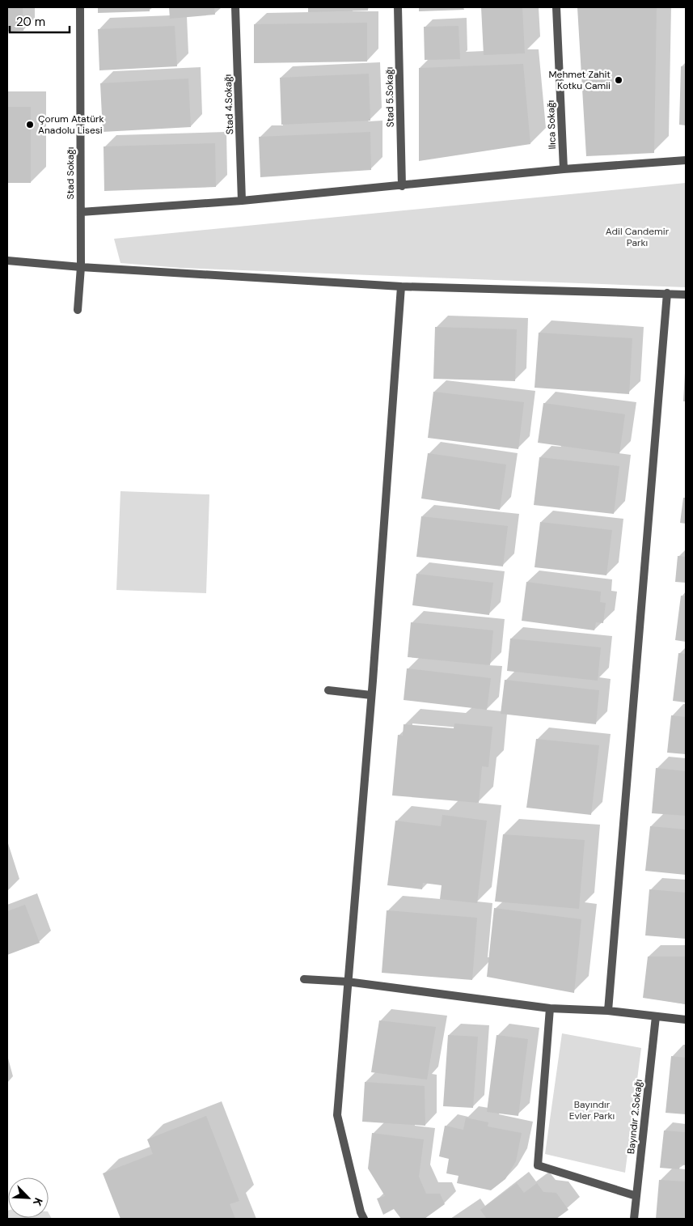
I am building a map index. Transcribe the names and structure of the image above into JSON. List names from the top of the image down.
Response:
{
  "streets": {
    "street": [
      "Stad 5.Sokağı",
      "Stad 4.Sokağı",
      "Ilıca Sokağı",
      "Stad Sokağı",
      "Bayındır 2.Sokağı"
    ]
  },
  "parks": ["Adil Candemir Parkı", "Bayındır Evler Parkı"],
  "places": ["Mehmet Zahit Kotku Camii", "Çorum Atatürk Anadolu Lisesi"],
  "scale_bar": "20 m",
  "north": "bottom right"
}
